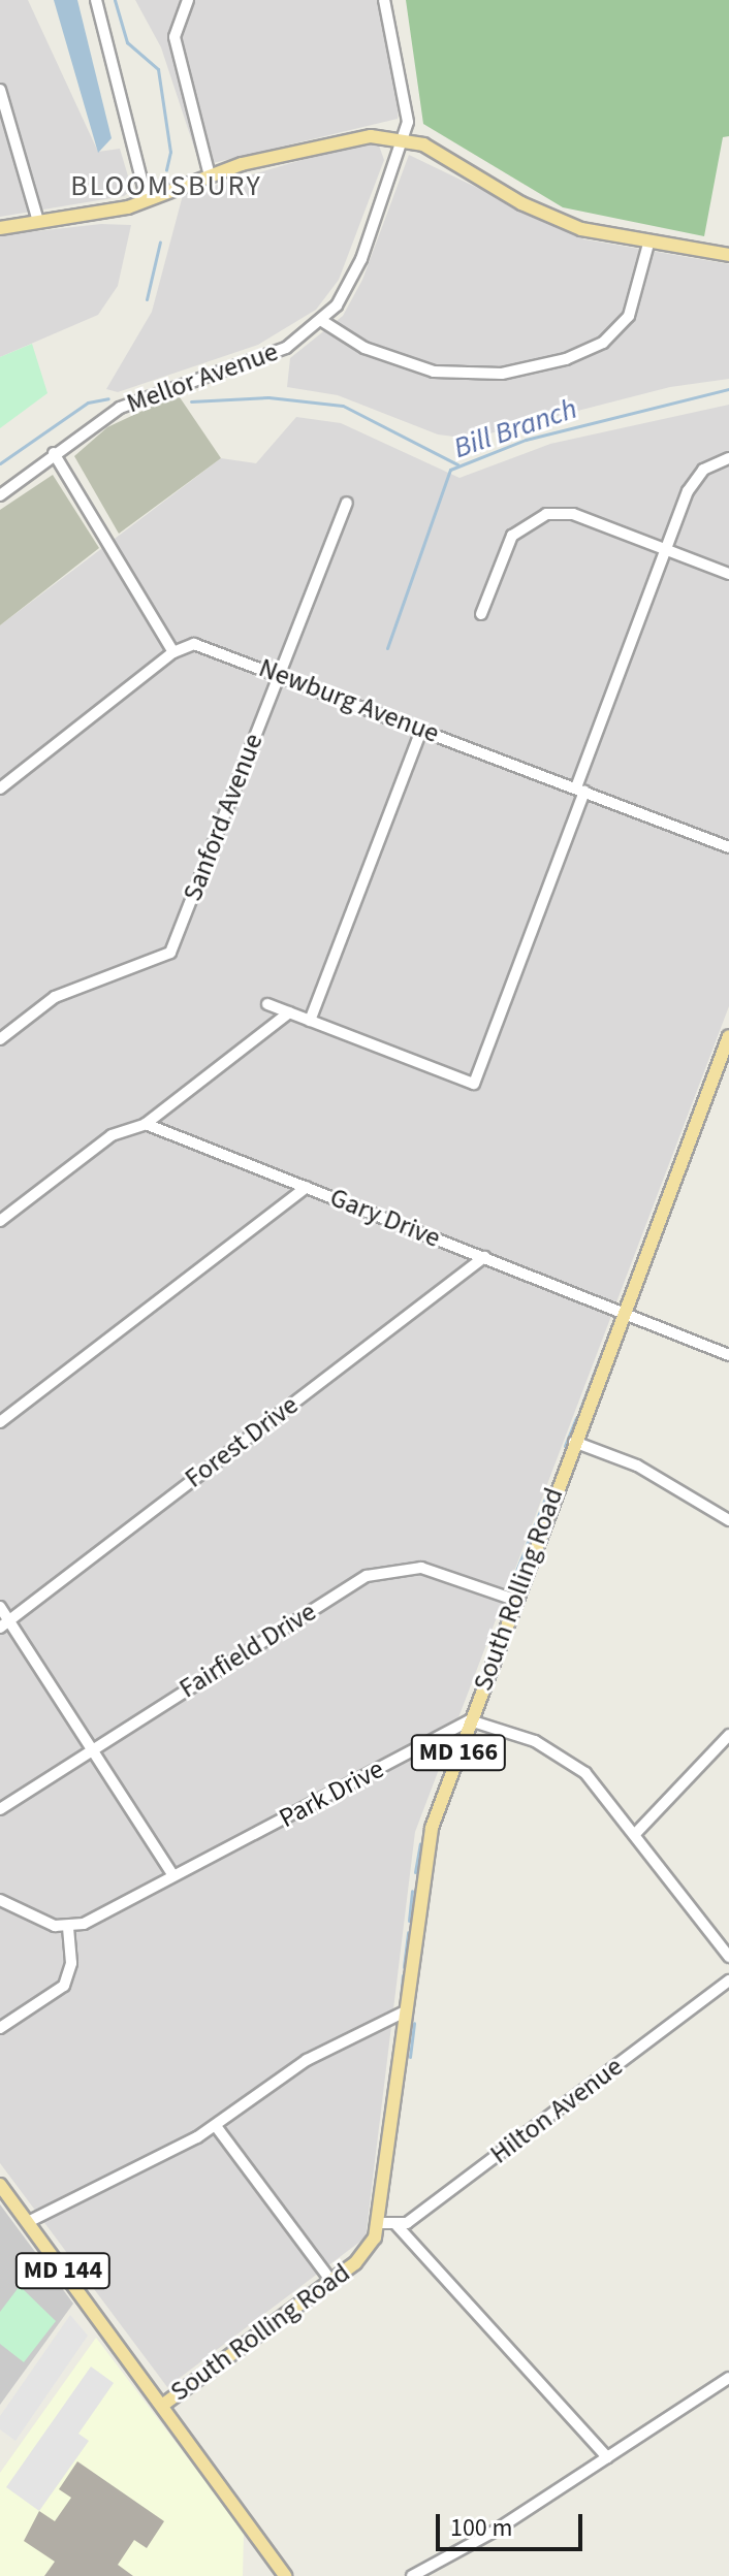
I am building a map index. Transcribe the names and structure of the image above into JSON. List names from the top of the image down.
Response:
{
  "streets": {
    "main road": ["South Rolling Road", "MD 166", "MD 144"],
    "street": [
      "Mellor Avenue",
      "Newburg Avenue",
      "Sanford Avenue",
      "Gary Drive",
      "Forest Drive",
      "Fairfield Drive",
      "Park Drive",
      "Hilton Avenue"
    ]
  },
  "crossings": [
    ["Newburg Avenue", "Sanford Avenue"],
    ["Gary Drive", "Forest Drive"],
    ["Gary Drive", "South Rolling Road"],
    ["South Rolling Road", "Fairfield Drive"],
    ["South Rolling Road", "Park Drive"],
    ["South Rolling Road", "MD 144"]
  ],
  "districts": ["BLOOMSBURY"],
  "water": ["Bill Branch"],
  "scale_bar": "100 m"
}
